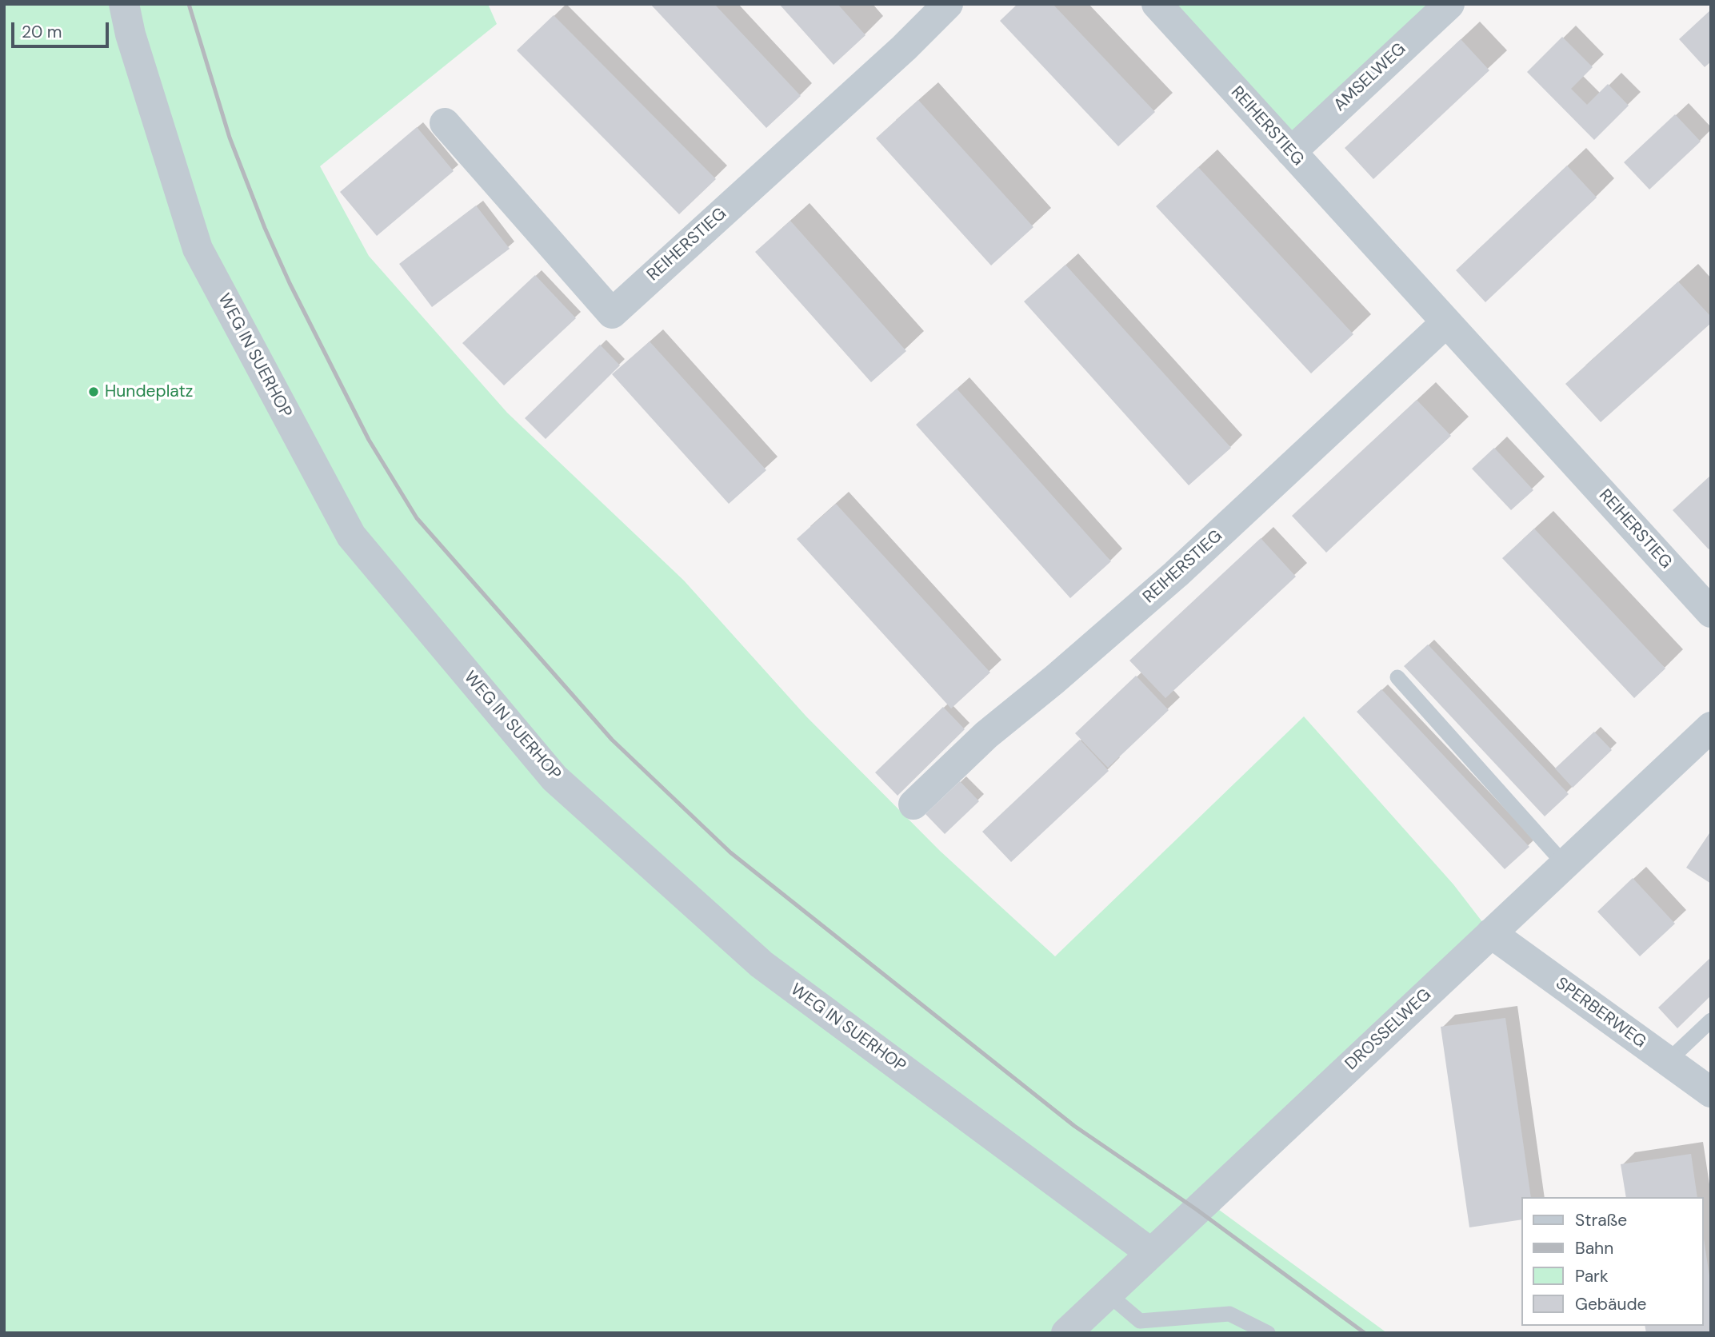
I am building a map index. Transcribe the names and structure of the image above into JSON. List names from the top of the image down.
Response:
{
  "streets": {
    "street": [
      "AMSELWEG",
      "REIHERSTIEG",
      "WEG IN SUERHOP",
      "SPERBERWEG",
      "DROSSELWEG"
    ]
  },
  "crossings": [
    ["AMSELWEG", "REIHERSTIEG"],
    ["WEG IN SUERHOP", "DROSSELWEG"],
    ["SPERBERWEG", "DROSSELWEG"]
  ],
  "places": ["Hundeplatz"],
  "legend": [
    "Straße",
    "Bahn",
    "Park",
    "Gebäude"
  ],
  "scale_bar": "20 m"
}
